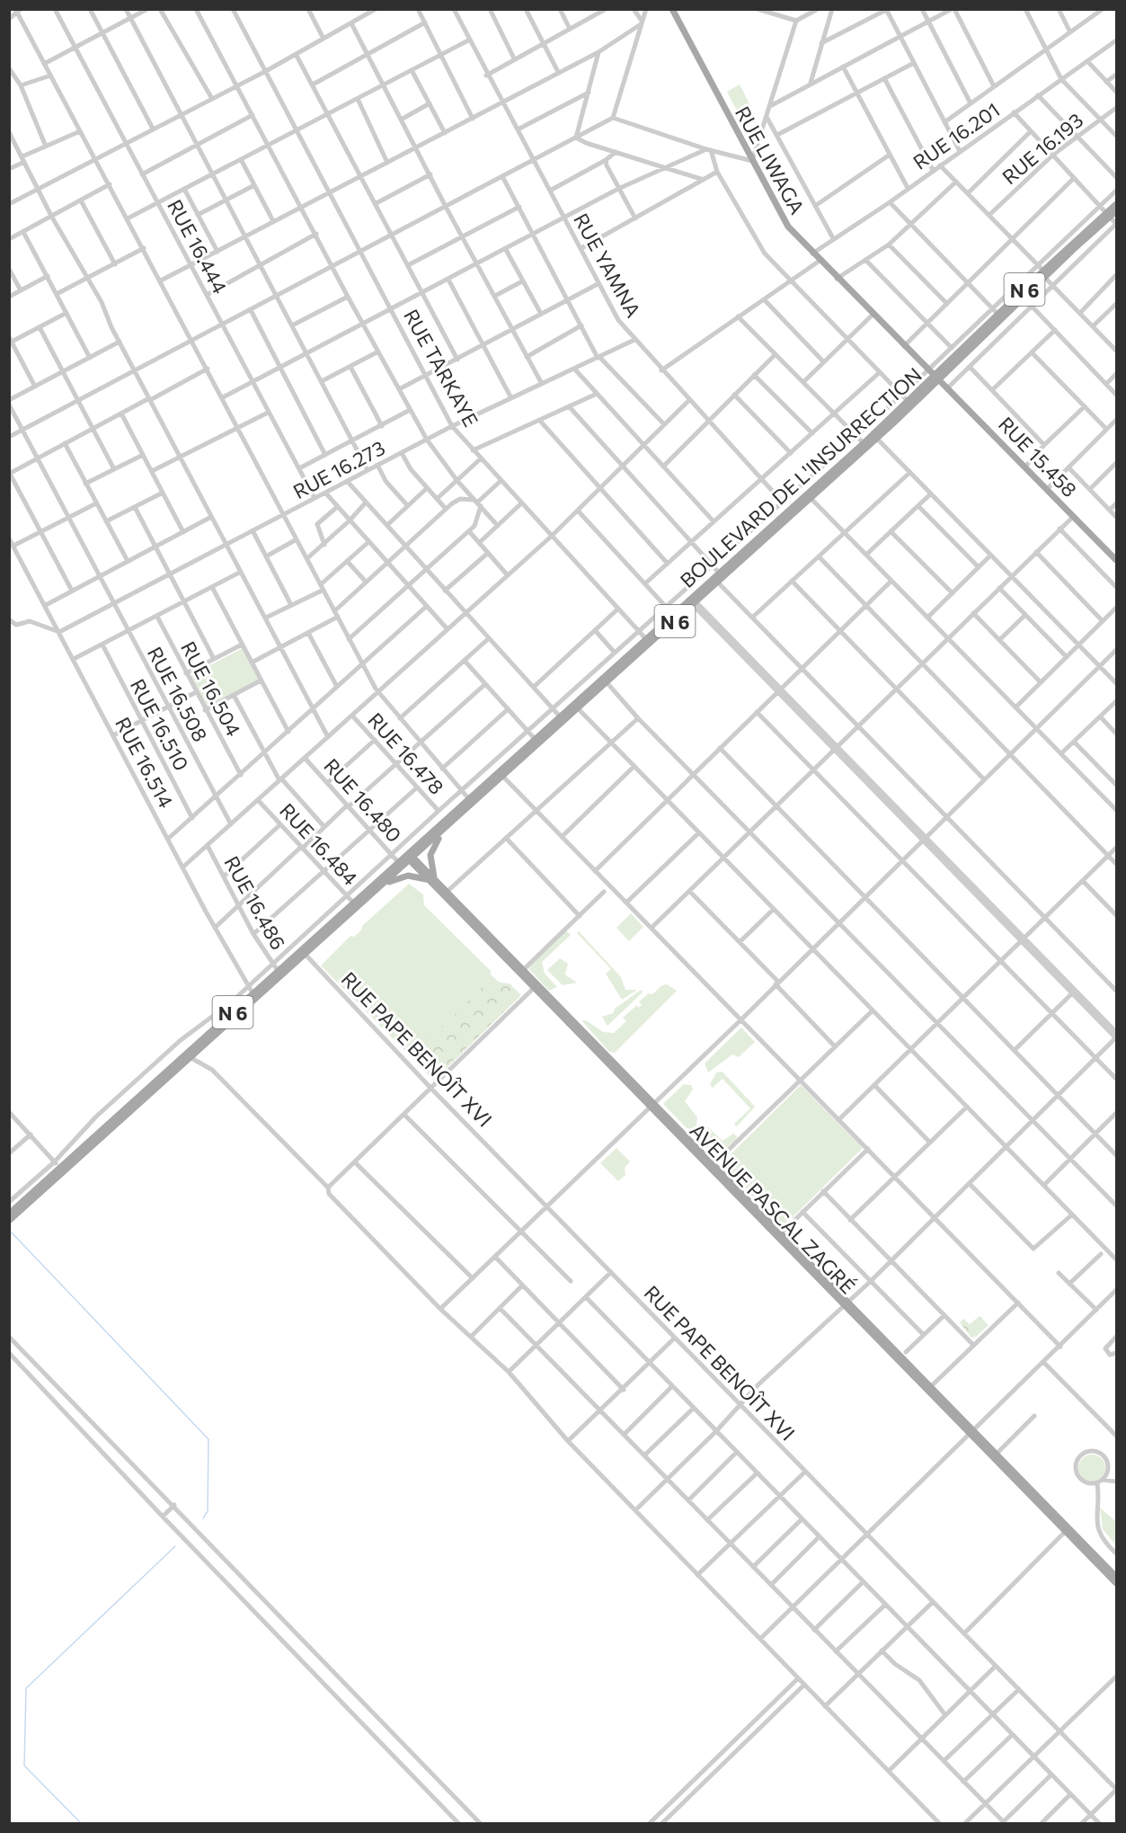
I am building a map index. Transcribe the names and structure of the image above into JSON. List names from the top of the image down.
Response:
{
  "streets": {
    "main road": [
      "RUE LIWAGA",
      "N 6",
      "RUE 15.458",
      "BOULEVARD DE L'INSURRECTION",
      "AVENUE PASCAL ZAGRÉ"
    ],
    "street": [
      "RUE 16.201",
      "RUE 16.193",
      "RUE 16.444",
      "RUE YAMNA",
      "RUE TARKAYE",
      "RUE 16.273",
      "RUE 16.504",
      "RUE 16.508",
      "RUE 16.510",
      "RUE 16.478",
      "RUE 16.514",
      "RUE 16.480",
      "RUE 16.484",
      "RUE 16.486",
      "RUE PAPE BENOÎT XVI"
    ]
  },
  "crossings": [
    ["RUE 16.201", "RUE LIWAGA"],
    ["RUE LIWAGA", "RUE 15.458"],
    ["RUE LIWAGA", "BOULEVARD DE L'INSURRECTION"],
    ["RUE 16.444", "RUE 16.273"],
    ["RUE YAMNA", "RUE 16.273"],
    ["N 6", "BOULEVARD DE L'INSURRECTION"],
    ["N 6", "RUE 16.514"],
    ["N 6", "RUE 16.480"],
    ["N 6", "RUE 16.484"],
    ["N 6", "RUE 16.486"],
    ["N 6", "RUE PAPE BENOÎT XVI"],
    ["N 6", "AVENUE PASCAL ZAGRÉ"],
    ["RUE TARKAYE", "RUE 16.273"],
    ["RUE TARKAYE", "BOULEVARD DE L'INSURRECTION"],
    ["RUE 15.458", "BOULEVARD DE L'INSURRECTION"],
    ["RUE 16.273", "RUE 16.508"],
    ["RUE 16.273", "RUE 16.514"],
    ["BOULEVARD DE L'INSURRECTION", "AVENUE PASCAL ZAGRÉ"]
  ]
}
